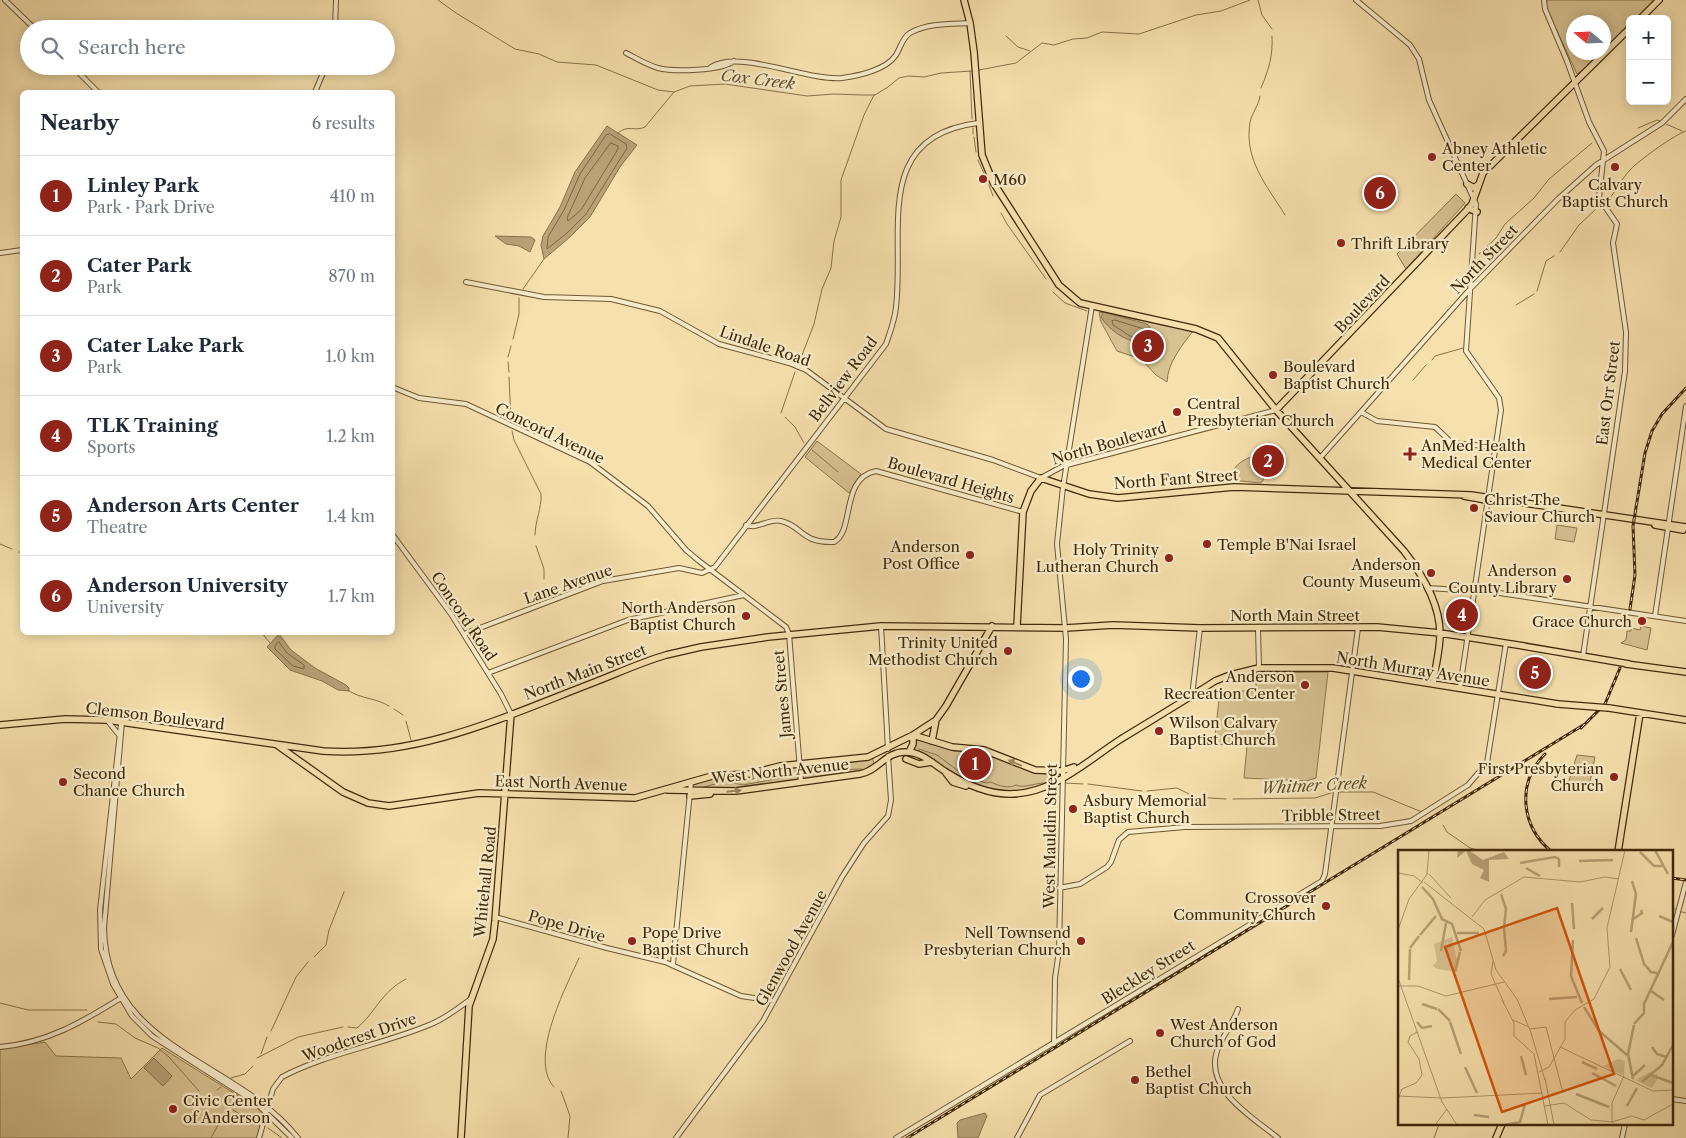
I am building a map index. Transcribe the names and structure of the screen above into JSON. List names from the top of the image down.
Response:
{
  "streets": {
    "main road": [
      "Boulevard",
      "North Boulevard",
      "North Fant Street",
      "North Main Street",
      "North Murray Avenue",
      "Clemson Boulevard",
      "West North Avenue",
      "East North Avenue",
      "Whitehall Road"
    ],
    "street": [
      "North Street",
      "Lindale Road",
      "Bellview Road",
      "East Orr Street",
      "Concord Avenue",
      "Boulevard Heights",
      "Lane Avenue",
      "Concord Road",
      "James Street",
      "Tribble Street",
      "West Mauldin Street",
      "Pope Drive",
      "Glenwood Avenue",
      "Bleckley Street",
      "Woodcrest Drive"
    ]
  },
  "crossings": [
    ["North Street", "East Orr Street"],
    ["Boulevard", "East Orr Street"],
    ["Boulevard", "North Boulevard"],
    ["Lindale Road", "Bellview Road"],
    ["Lindale Road", "North Boulevard"],
    ["Lindale Road", "North Fant Street"],
    ["Bellview Road", "Concord Avenue"],
    ["Bellview Road", "Boulevard Heights"],
    ["Bellview Road", "Lane Avenue"],
    ["East Orr Street", "North Fant Street"],
    ["East Orr Street", "North Main Street"],
    ["Concord Avenue", "Lane Avenue"],
    ["Concord Avenue", "North Main Street"],
    ["Concord Avenue", "James Street"],
    ["North Boulevard", "North Fant Street"],
    ["North Boulevard", "Boulevard Heights"],
    ["North Boulevard", "North Main Street"],
    ["North Boulevard", "West Mauldin Street"],
    ["North Fant Street", "West Mauldin Street"],
    ["Lane Avenue", "Concord Road"],
    ["North Main Street", "Concord Road"],
    ["North Main Street", "James Street"],
    ["North Main Street", "Clemson Boulevard"],
    ["North Main Street", "East North Avenue"],
    ["North Main Street", "Tribble Street"],
    ["North Main Street", "West Mauldin Street"],
    ["North Main Street", "Whitehall Road"],
    ["North Main Street", "Bleckley Street"],
    ["Concord Road", "Whitehall Road"],
    ["North Murray Avenue", "Tribble Street"],
    ["North Murray Avenue", "West Mauldin Street"],
    ["North Murray Avenue", "Bleckley Street"],
    ["James Street", "West North Avenue"],
    ["James Street", "East North Avenue"],
    ["Clemson Boulevard", "East North Avenue"],
    ["West North Avenue", "East North Avenue"],
    ["East North Avenue", "Whitehall Road"],
    ["Tribble Street", "West Mauldin Street"],
    ["Tribble Street", "Bleckley Street"],
    ["West Mauldin Street", "Bleckley Street"],
    ["Whitehall Road", "Pope Drive"],
    ["Whitehall Road", "Woodcrest Drive"],
    ["Pope Drive", "Glenwood Avenue"]
  ],
  "one_way": ["West North Avenue"],
  "water": ["Cox Creek", "Whitner Creek"],
  "places": {
    "other": [
      "Abney Athletic Center",
      "Calvary Baptist Church",
      "M60",
      "Thrift Library",
      "Boulevard Baptist Church",
      "Central Presbyterian Church",
      "Christ The Saviour Church",
      "Temple B'Nai Israel",
      "Anderson Post Office",
      "Holy Trinity Lutheran Church",
      "Anderson County Museum",
      "Anderson County Library",
      "North Anderson Baptist Church",
      "Grace Church",
      "Trinity United Methodist Church",
      "Anderson Recreation Center",
      "Wilson Calvary Baptist Church",
      "First Presbyterian Church",
      "Second Chance Church",
      "Asbury Memorial Baptist Church",
      "Crossover Community Church",
      "Pope Drive Baptist Church",
      "Nell Townsend Presbyterian Church",
      "West Anderson Church of God",
      "Bethel Baptist Church",
      "Civic Center of Anderson"
    ],
    "health": ["AnMed Health Medical Center"]
  },
  "north": "left",
  "page": {
    "map_buttons": ["+", "−"],
    "search": "Search here",
    "heading": ["Nearby", "6 results"],
    "list": [
      {
        "mark": "1",
        "name": "Linley Park",
        "note": "Park · Park Drive",
        "value": "410 m"
      },
      {
        "mark": "2",
        "name": "Cater Park",
        "note": "Park",
        "value": "870 m"
      },
      {
        "mark": "3",
        "name": "Cater Lake Park",
        "note": "Park",
        "value": "1.0 km"
      },
      {
        "mark": "4",
        "name": "TLK Training",
        "note": "Sports",
        "value": "1.2 km"
      },
      {
        "mark": "5",
        "name": "Anderson Arts Center",
        "note": "Theatre",
        "value": "1.4 km"
      },
      {
        "mark": "6",
        "name": "Anderson University",
        "note": "University",
        "value": "1.7 km"
      }
    ],
    "pins": [
      "6",
      "3",
      "2",
      "4",
      "5",
      "1"
    ]
  }
}
